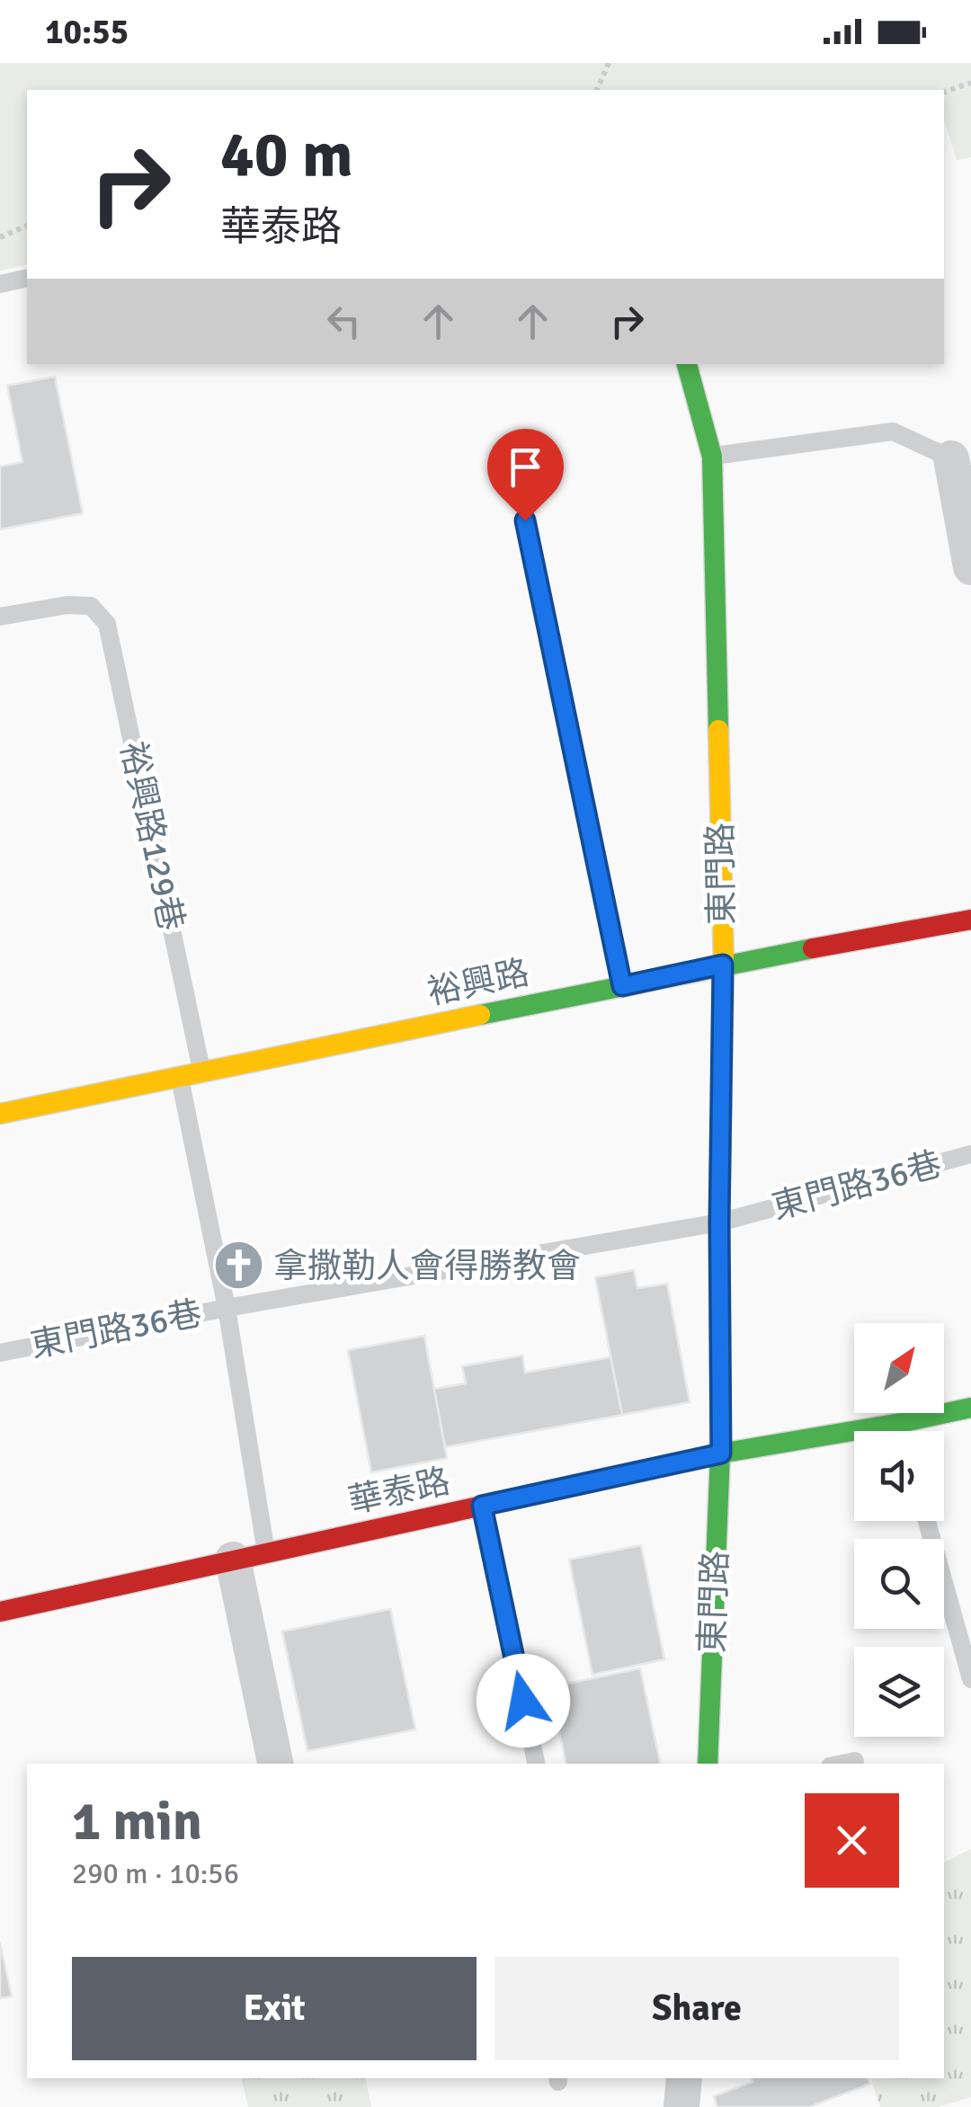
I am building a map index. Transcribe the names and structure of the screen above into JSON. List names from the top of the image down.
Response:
{
  "streets": {
    "street": ["東門路", "裕興路", "華泰路"],
    "lane": ["裕興路129巷", "東門路36巷"]
  },
  "crossings": [
    ["裕興路129巷", "裕興路"],
    ["東門路", "裕興路"],
    ["東門路", "東門路36巷"],
    ["東門路", "華泰路"]
  ],
  "places": {
    "church": ["拿撒勒人會得勝教會"]
  },
  "north": "top right",
  "page": {
    "status": "10:55",
    "turn": ["40 m", "華泰路"],
    "heading": ["1 min", "290 m · 10:56"],
    "buttons": ["Exit", "Share"]
  }
}
